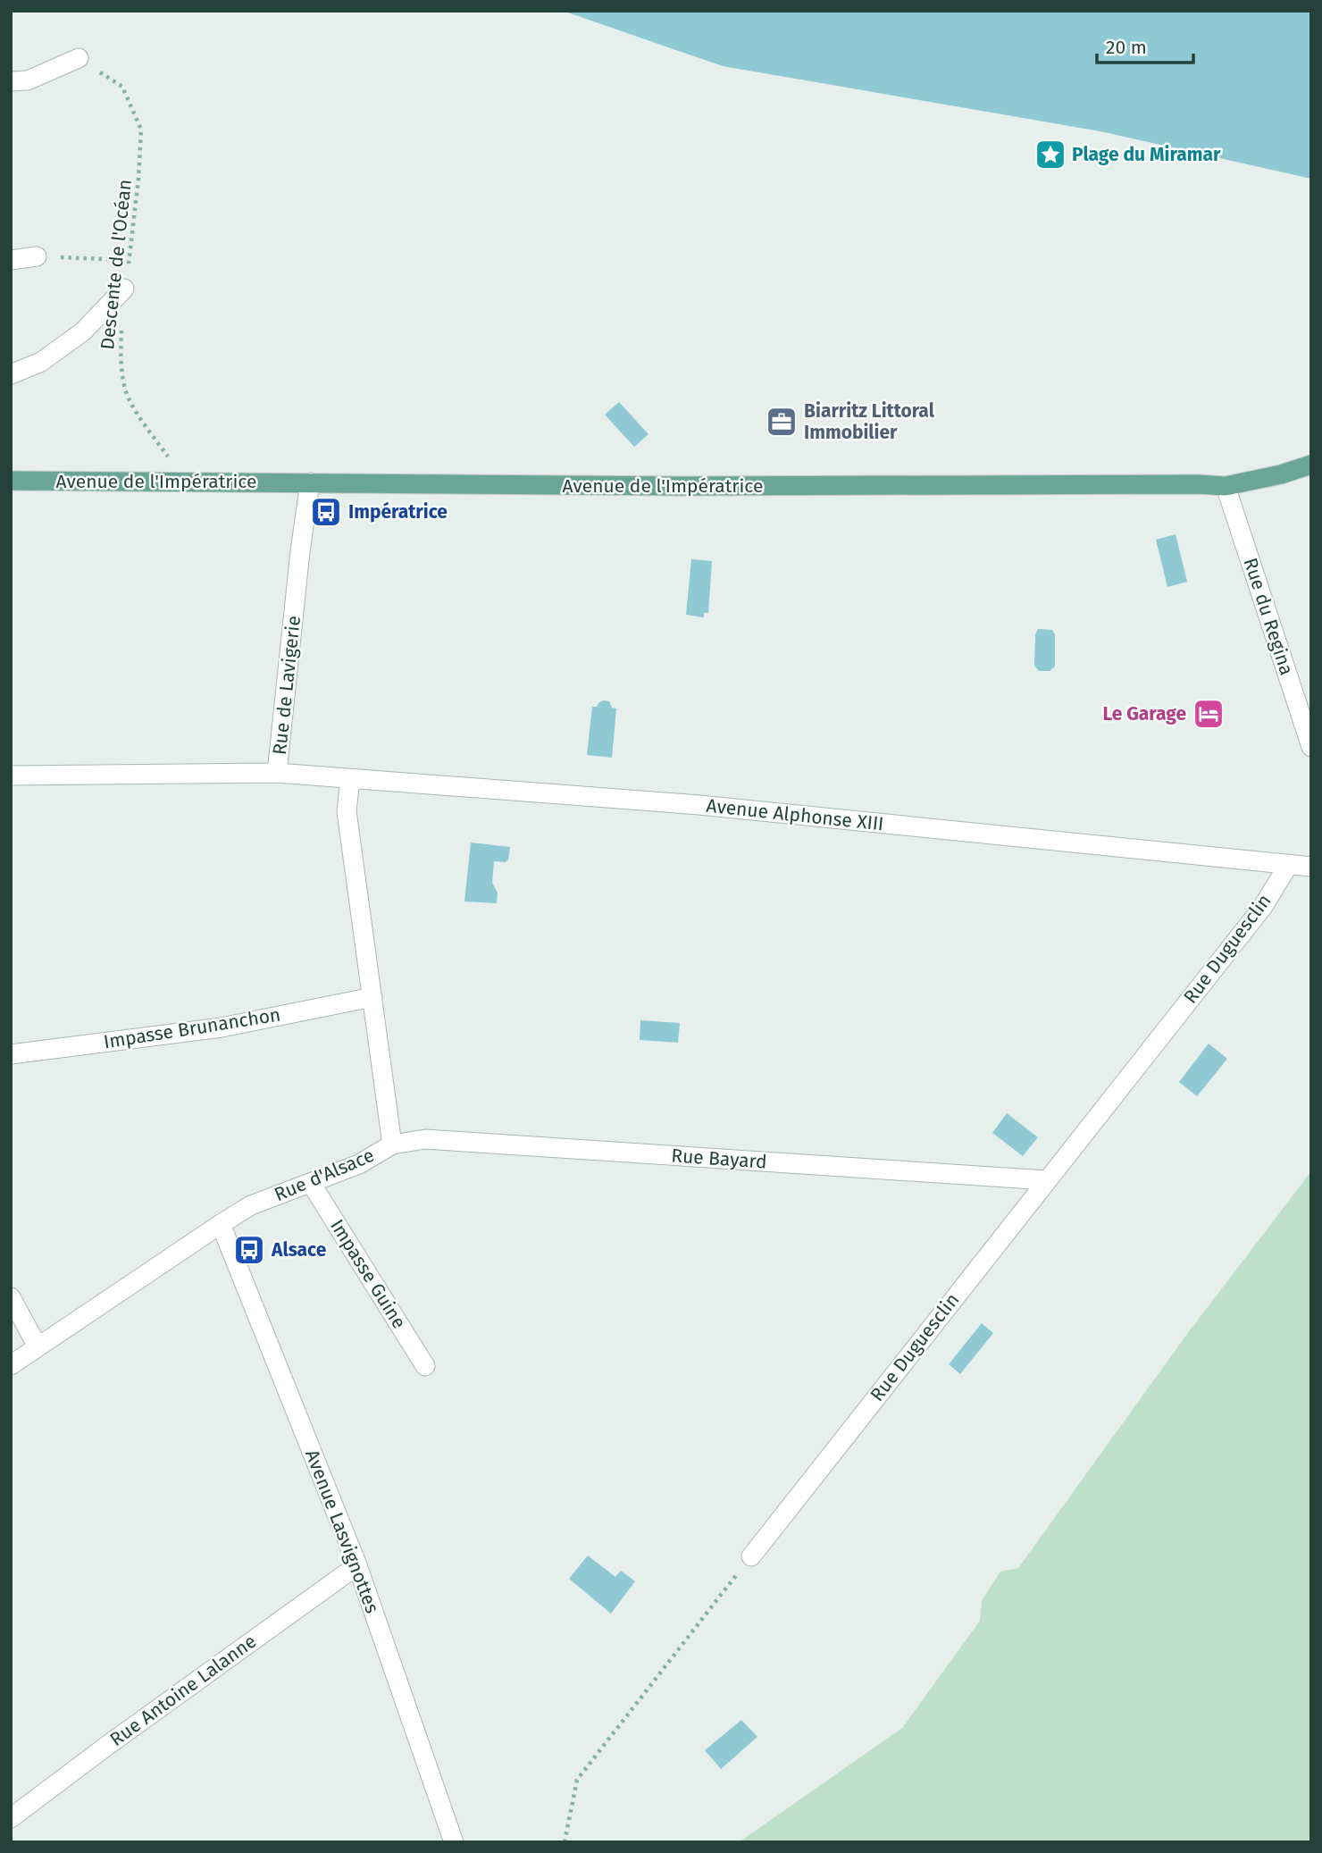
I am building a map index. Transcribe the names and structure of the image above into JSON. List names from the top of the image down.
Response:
{
  "streets": {
    "main road": ["Avenue de l'Impératrice"],
    "street": [
      "Rue du Regina",
      "Rue de Lavigerie",
      "Avenue Alphonse XIII",
      "Rue Duguesclin",
      "Impasse Brunanchon",
      "Rue Bayard",
      "Rue d'Alsace",
      "Impasse Guine",
      "Avenue Lasvignottes",
      "Rue Antoine Lalanne"
    ],
    "path": ["Descente de l'Océan"]
  },
  "crossings": [
    ["Descente de l'Océan", "Avenue de l'Impératrice"],
    ["Avenue de l'Impératrice", "Rue du Regina"],
    ["Avenue de l'Impératrice", "Rue de Lavigerie"],
    ["Rue de Lavigerie", "Avenue Alphonse XIII"],
    ["Avenue Alphonse XIII", "Rue Duguesclin"],
    ["Avenue Alphonse XIII", "Rue d'Alsace"],
    ["Rue Duguesclin", "Rue Bayard"],
    ["Impasse Brunanchon", "Rue d'Alsace"],
    ["Rue Bayard", "Rue d'Alsace"],
    ["Rue d'Alsace", "Impasse Guine"],
    ["Rue d'Alsace", "Avenue Lasvignottes"],
    ["Avenue Lasvignottes", "Rue Antoine Lalanne"]
  ],
  "places": {
    "place": ["Plage du Miramar"],
    "office": ["Biarritz Littoral Immobilier"],
    "bus stop": ["Impératrice", "Alsace"],
    "hotel": ["Le Garage"]
  },
  "scale_bar": "20 m"
}
